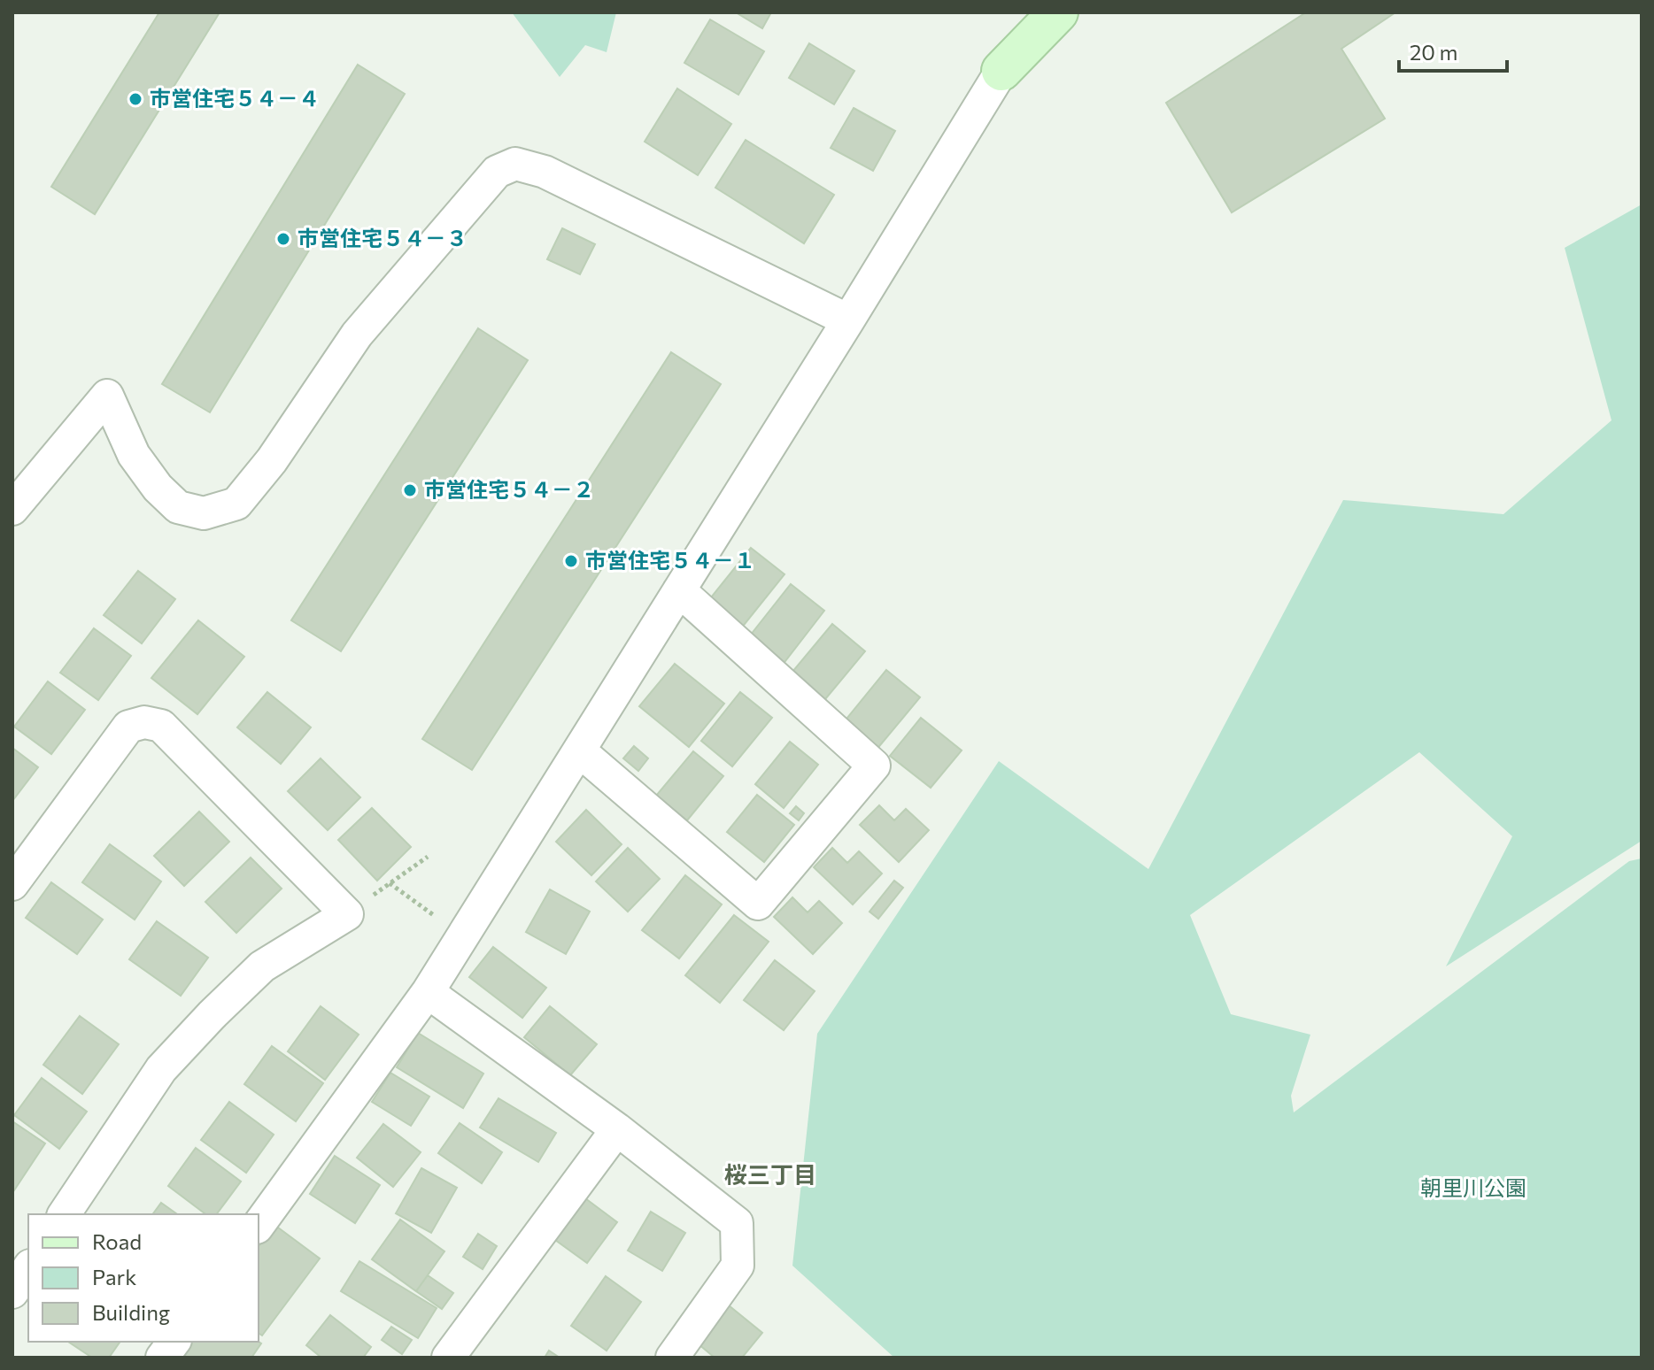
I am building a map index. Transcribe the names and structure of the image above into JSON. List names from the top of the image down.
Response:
{
  "districts": ["桜三丁目"],
  "parks": ["朝里川公園"],
  "places": [
    "市営住宅５４－４",
    "市営住宅５４－３",
    "市営住宅５４－２",
    "市営住宅５４－１"
  ],
  "legend": ["Road", "Park", "Building"],
  "scale_bar": "20 m"
}
